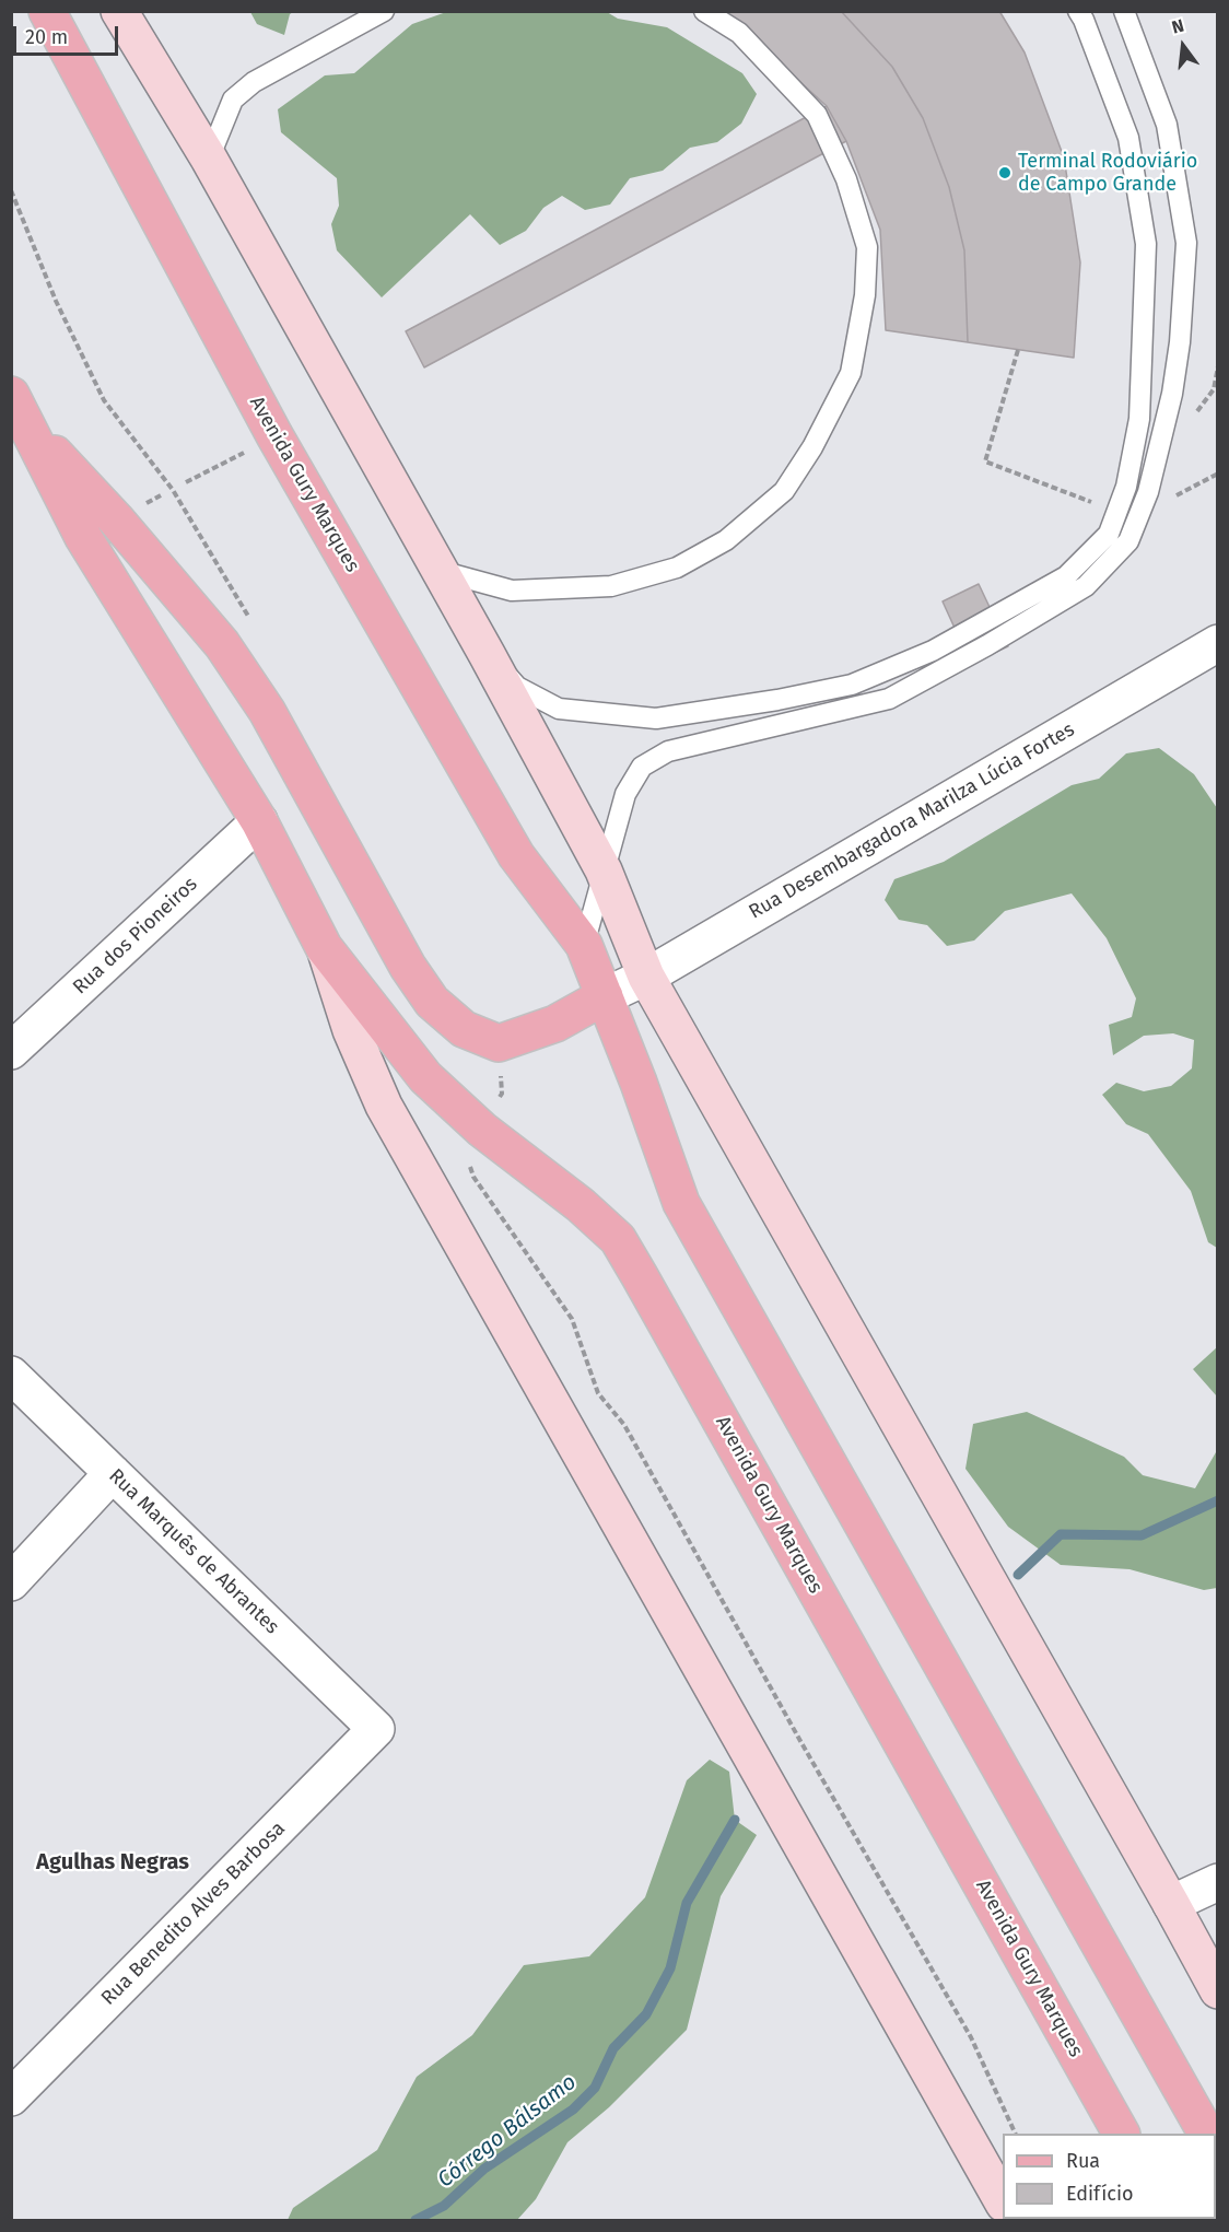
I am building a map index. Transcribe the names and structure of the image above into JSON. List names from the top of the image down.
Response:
{
  "streets": {
    "main road": ["Avenida Gury Marques"],
    "street": [
      "Rua Desembargadora Marilza Lúcia Fortes",
      "Rua dos Pioneiros",
      "Rua Marquês de Abrantes",
      "Rua Benedito Alves Barbosa"
    ]
  },
  "crossings": [
    ["Avenida Gury Marques", "Rua Desembargadora Marilza Lúcia Fortes"],
    ["Avenida Gury Marques", "Rua dos Pioneiros"],
    ["Rua Marquês de Abrantes", "Rua Benedito Alves Barbosa"]
  ],
  "districts": ["Agulhas Negras"],
  "water": ["Córrego Bálsamo"],
  "places": ["Terminal Rodoviário de Campo Grande"],
  "legend": ["Rua", "Edifício"],
  "scale_bar": "20 m",
  "north": "top"
}
